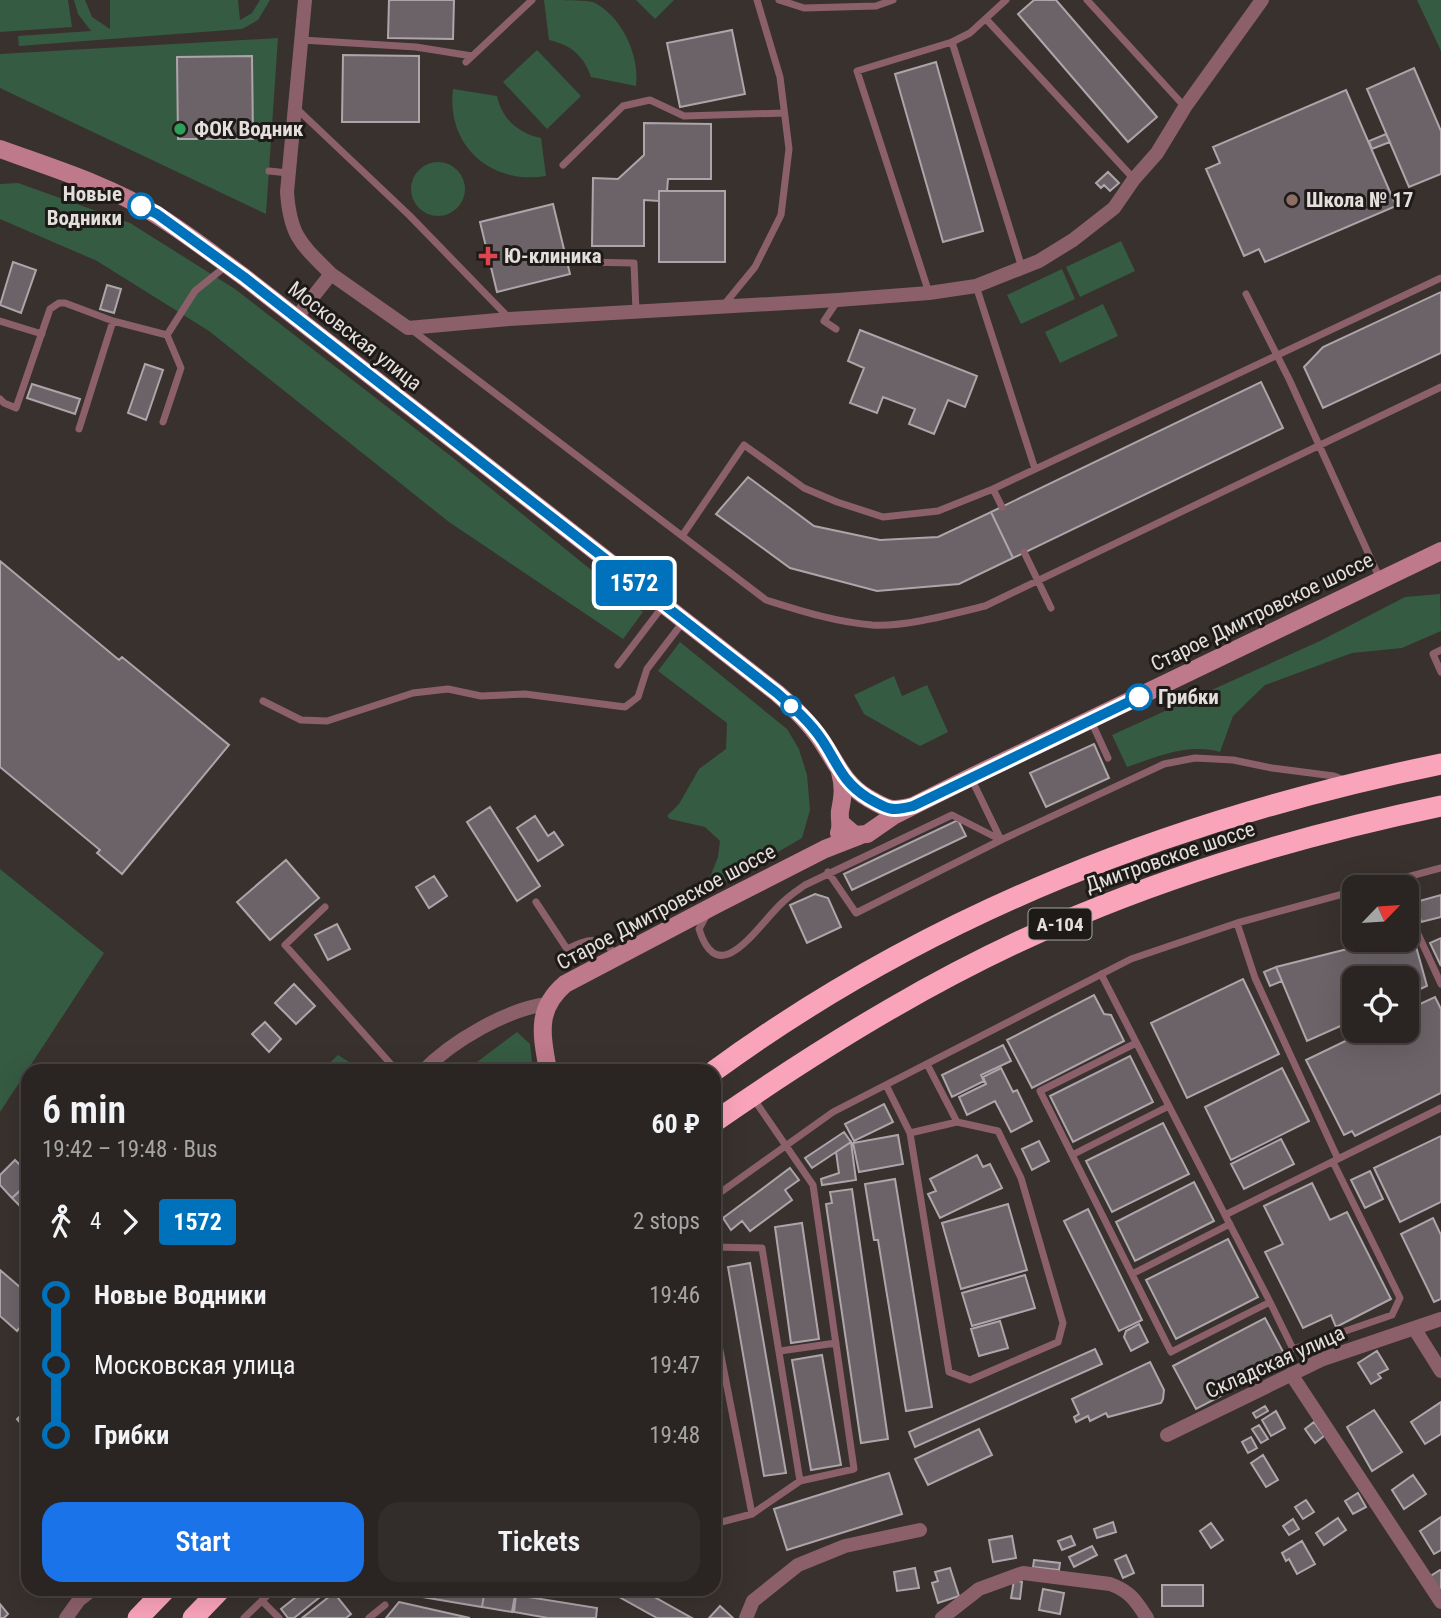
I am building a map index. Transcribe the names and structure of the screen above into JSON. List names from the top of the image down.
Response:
{
  "streets": {
    "highway": ["Дмитровское шоссе", "А-104"],
    "main road": ["Московская улица", "Старое Дмитровское шоссе"],
    "street": ["Складская улица"]
  },
  "crossings": [
    ["Московская улица", "Старое Дмитровское шоссе"]
  ],
  "places": {
    "other": [
      "ФОК Водник",
      "Школа № 17",
      "Новые Водники",
      "Грибки"
    ],
    "health": ["Ю-клиника"]
  },
  "lines": ["bus line 1572"],
  "north": "top right",
  "page": {
    "on_map": "1572",
    "heading": ["6 min", "19:42 – 19:48 · Bus", "60 ₽"],
    "legs": ["4", "1572", "2 stops"],
    "list": [
      {
        "name": "Новые Водники",
        "value": "19:46"
      },
      {
        "name": "Московская улица",
        "value": "19:47"
      },
      {
        "name": "Грибки",
        "value": "19:48"
      }
    ],
    "buttons": ["Start", "Tickets"]
  }
}
